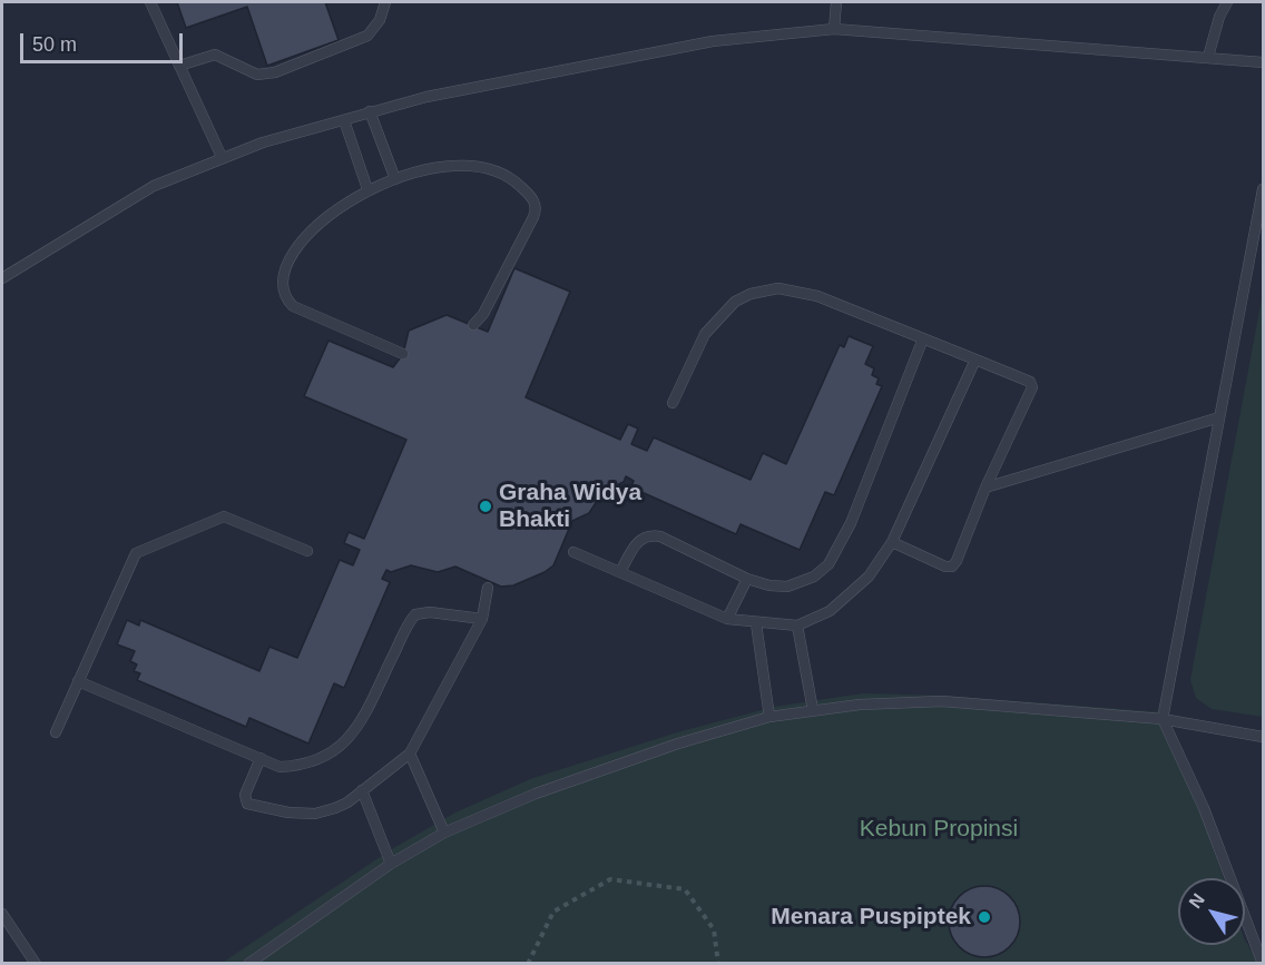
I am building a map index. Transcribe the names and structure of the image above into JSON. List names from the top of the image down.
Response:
{
  "parks": ["Kebun Propinsi"],
  "places": ["Graha Widya Bhakti", "Menara Puspiptek"],
  "scale_bar": "50 m",
  "north": "top left"
}
